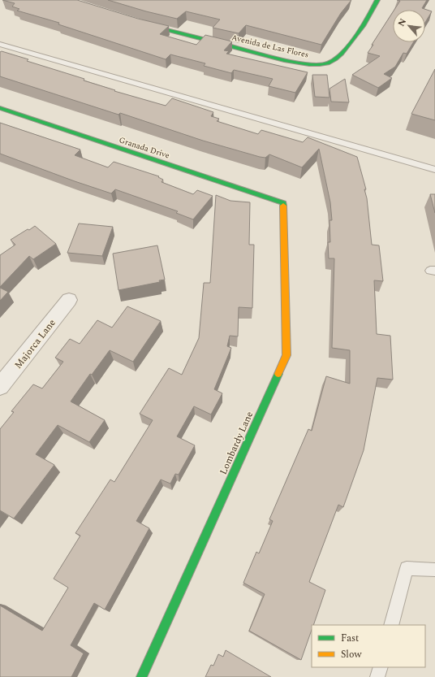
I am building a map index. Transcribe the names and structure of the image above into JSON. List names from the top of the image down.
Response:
{
  "streets": {
    "street": [
      "Avenida de Las Flores",
      "Granada Drive",
      "Majorca Lane",
      "Lombardy Lane"
    ]
  },
  "crossings": [
    ["Granada Drive", "Lombardy Lane"]
  ],
  "legend": ["Fast", "Slow"],
  "north": "top left"
}
